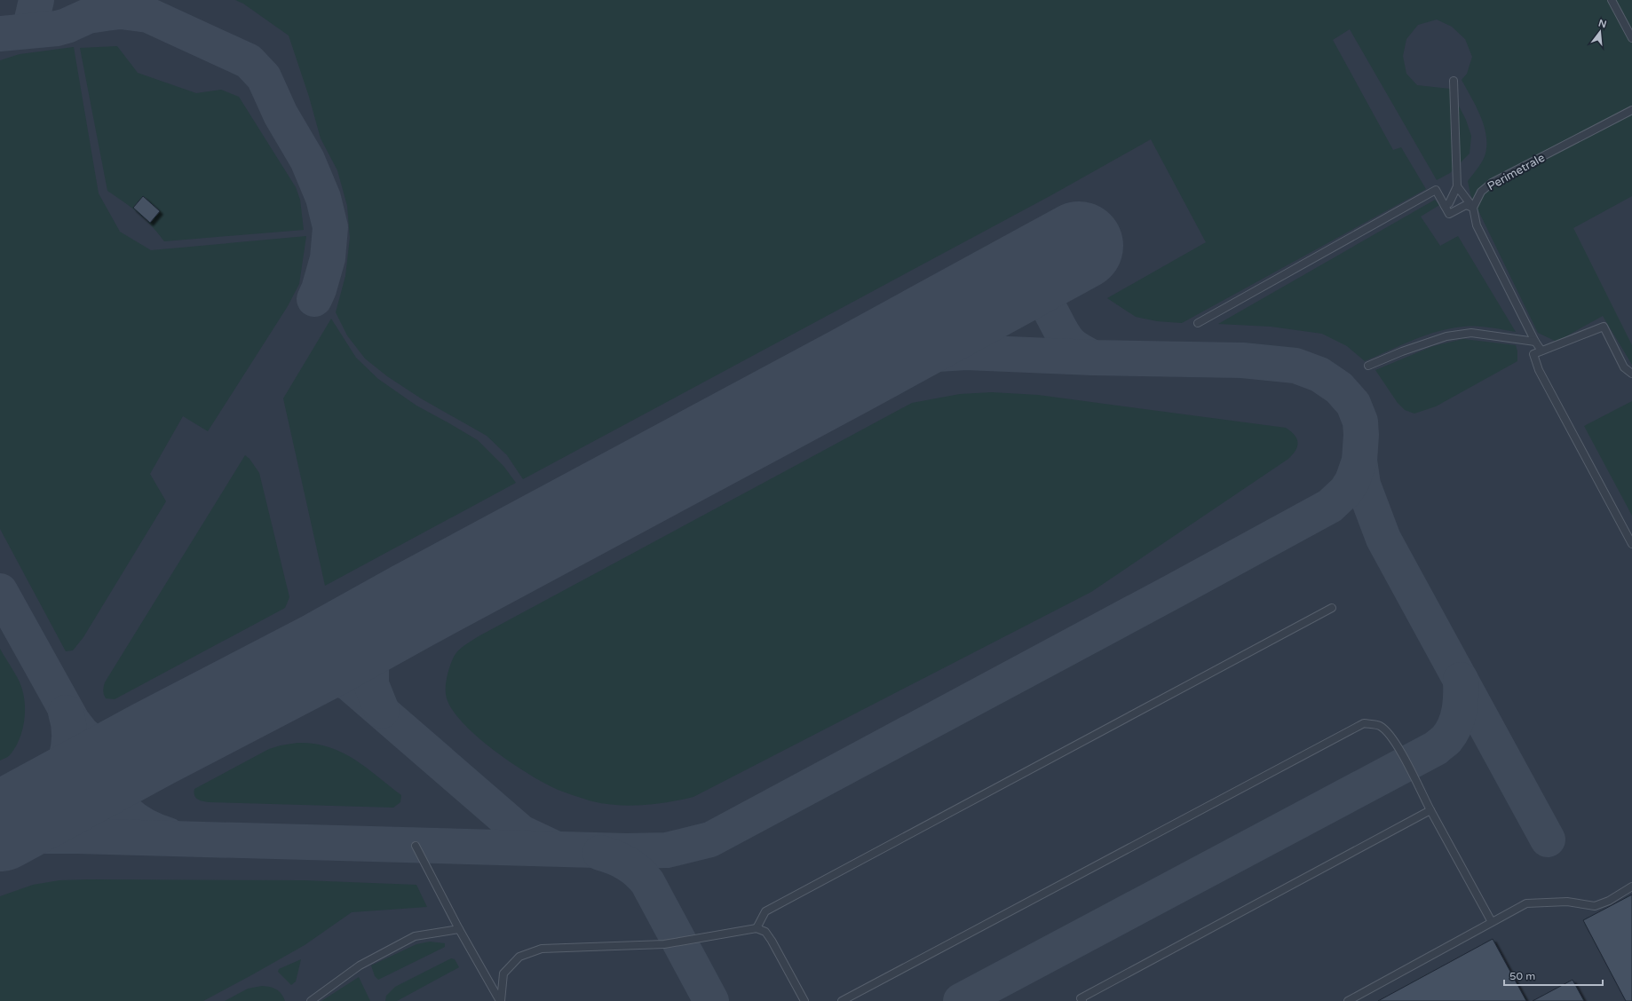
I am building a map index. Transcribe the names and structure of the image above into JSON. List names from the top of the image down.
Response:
{
  "streets": {
    "lane": ["Perimetrale"]
  },
  "scale_bar": "50 m",
  "north": "top"
}
